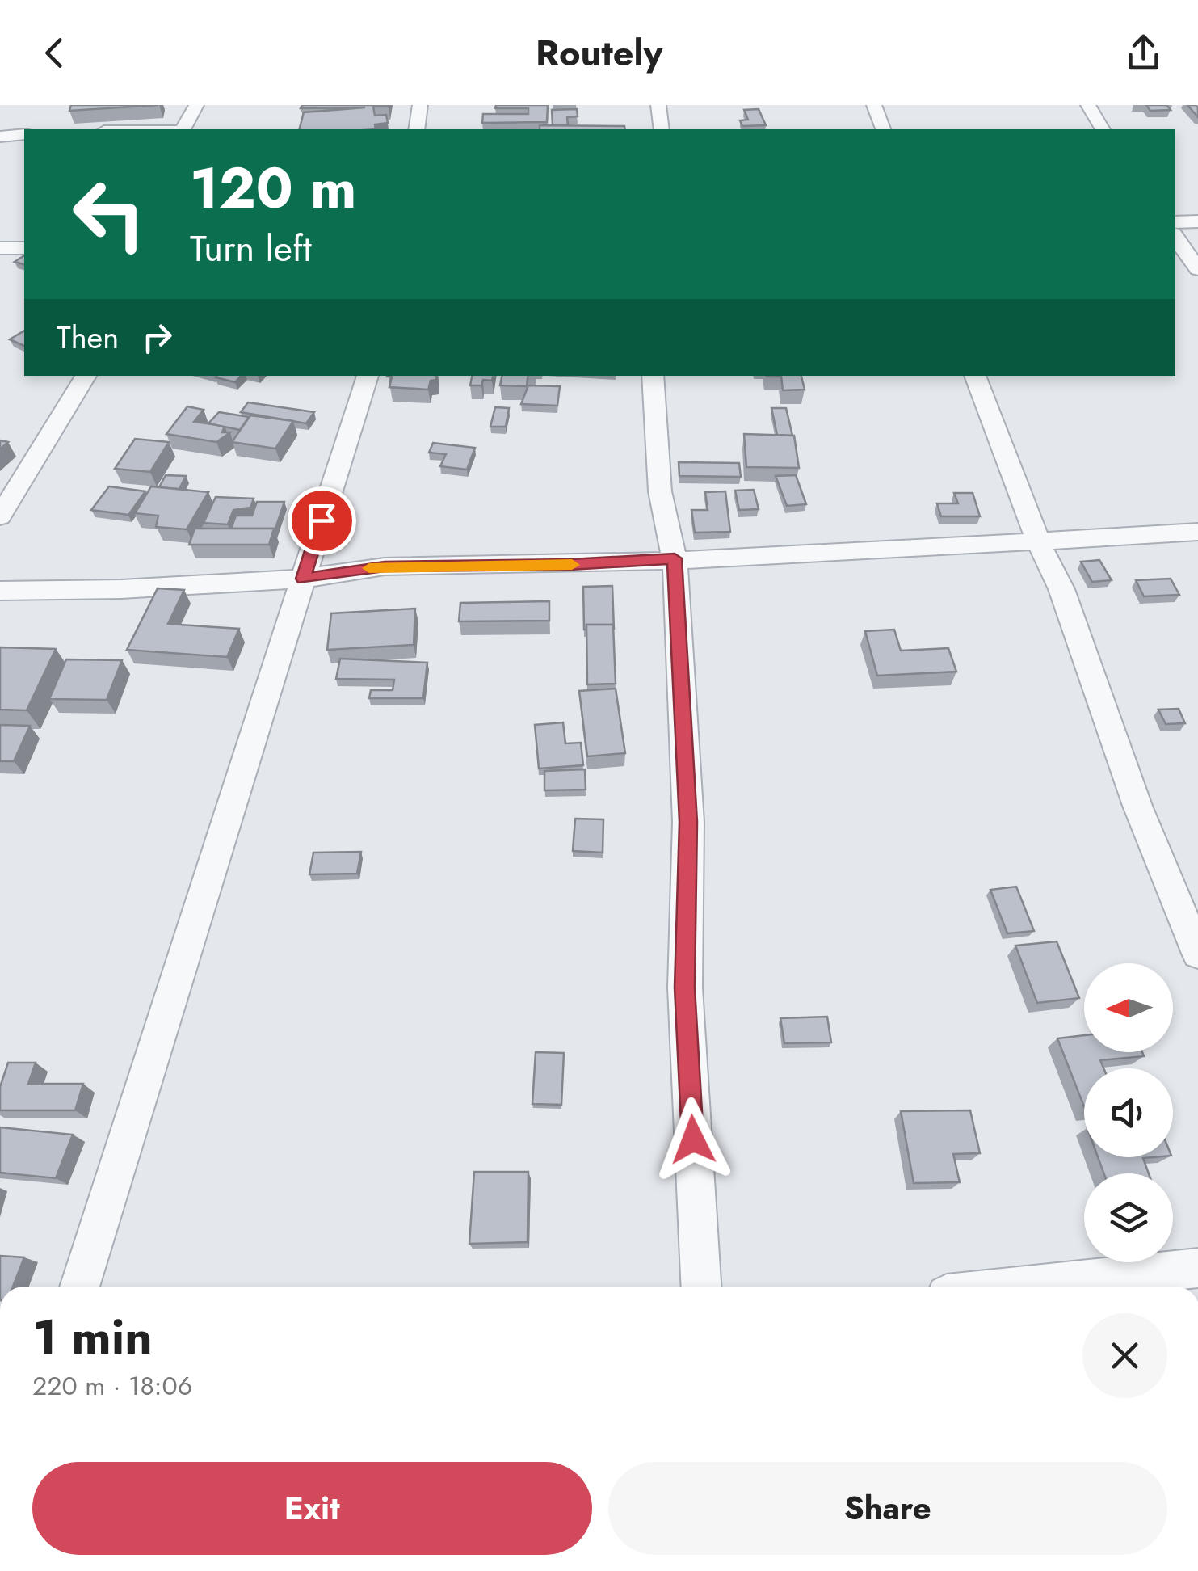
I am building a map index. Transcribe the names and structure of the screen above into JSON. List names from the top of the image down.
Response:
{
  "north": "left",
  "page": {
    "header": "Routely",
    "turn": ["120 m", "Turn left"],
    "then": "Then",
    "heading": ["1 min", "220 m · 18:06"],
    "buttons": ["Exit", "Share"]
  }
}
